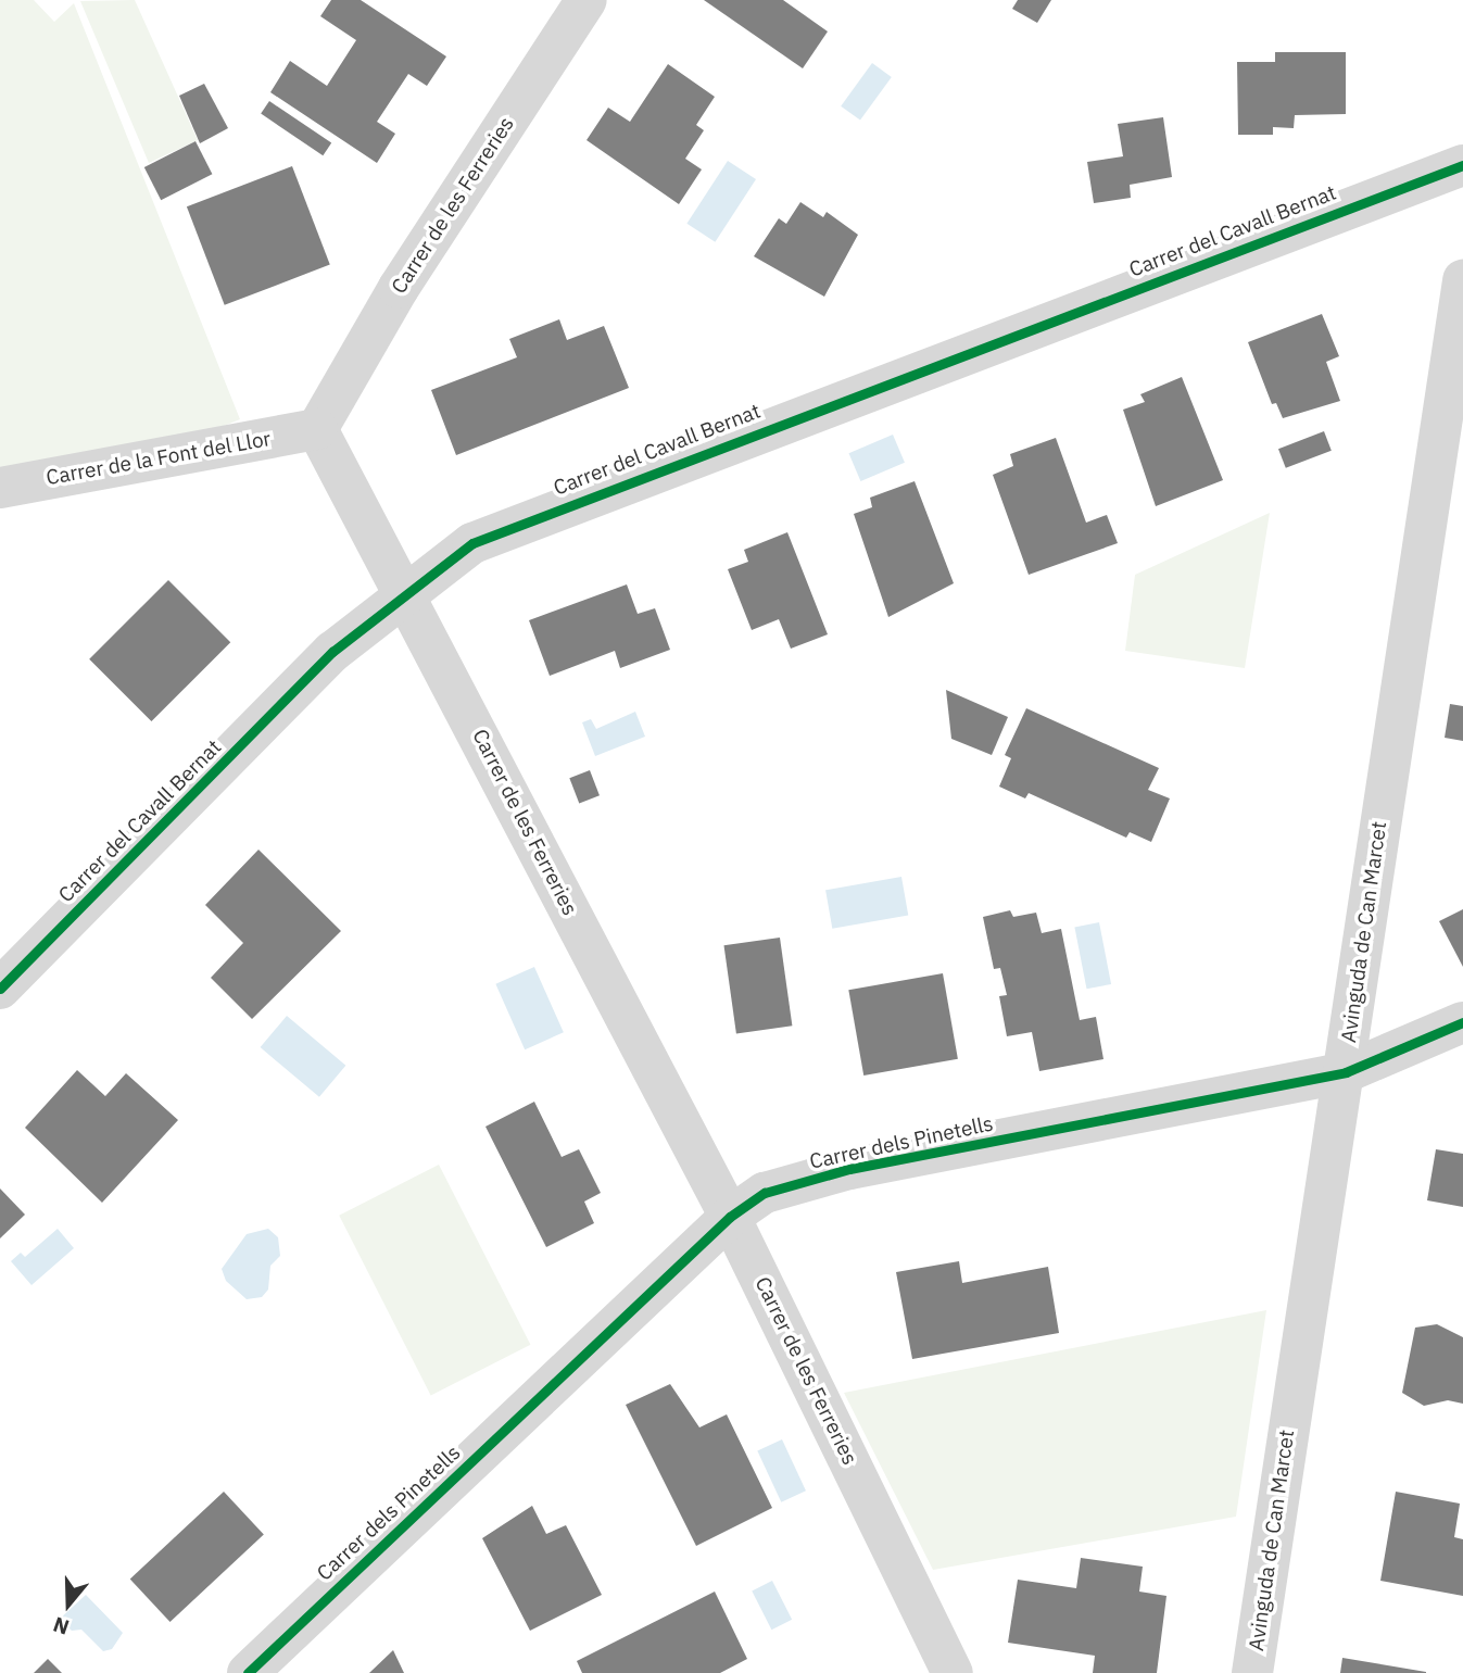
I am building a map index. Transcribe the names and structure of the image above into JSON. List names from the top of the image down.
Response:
{
  "streets": {
    "street": [
      "Carrer de les Ferreries",
      "Carrer del Cavall Bernat",
      "Carrer de la Font del Llor",
      "Avinguda de Can Marcet",
      "Carrer dels Pinetells"
    ]
  },
  "crossings": [
    ["Carrer de les Ferreries", "Carrer del Cavall Bernat"],
    ["Carrer de les Ferreries", "Carrer de la Font del Llor"],
    ["Carrer de les Ferreries", "Carrer dels Pinetells"],
    ["Avinguda de Can Marcet", "Carrer dels Pinetells"]
  ],
  "north": "bottom"
}
